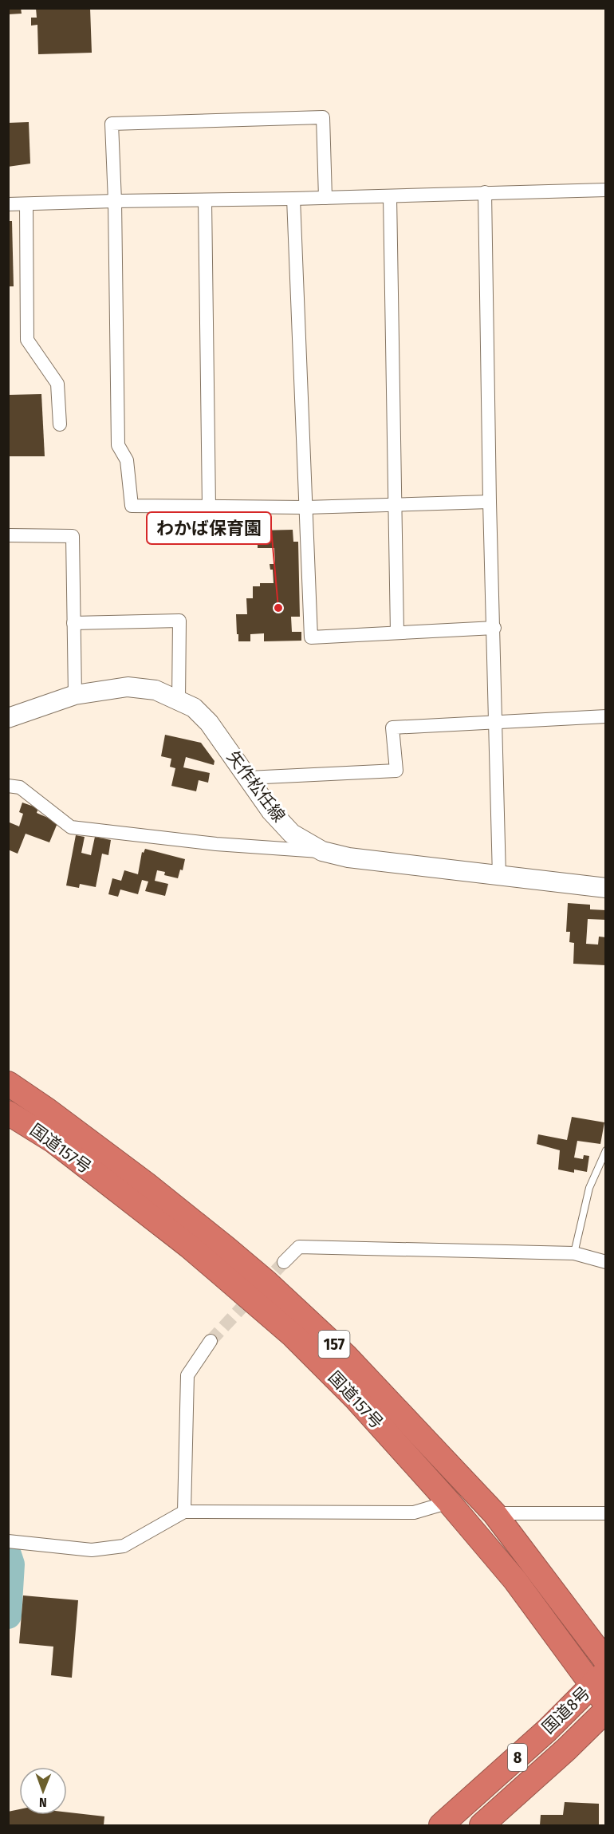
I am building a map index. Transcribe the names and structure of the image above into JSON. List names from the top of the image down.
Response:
{
  "streets": {
    "highway": [
      "国道157号",
      "157",
      "国道8号",
      "8"
    ],
    "main road": ["矢作松任線"]
  },
  "crossings": [
    ["国道157号", "国道8号"]
  ],
  "places": ["わかば保育園"],
  "north": "bottom"
}
